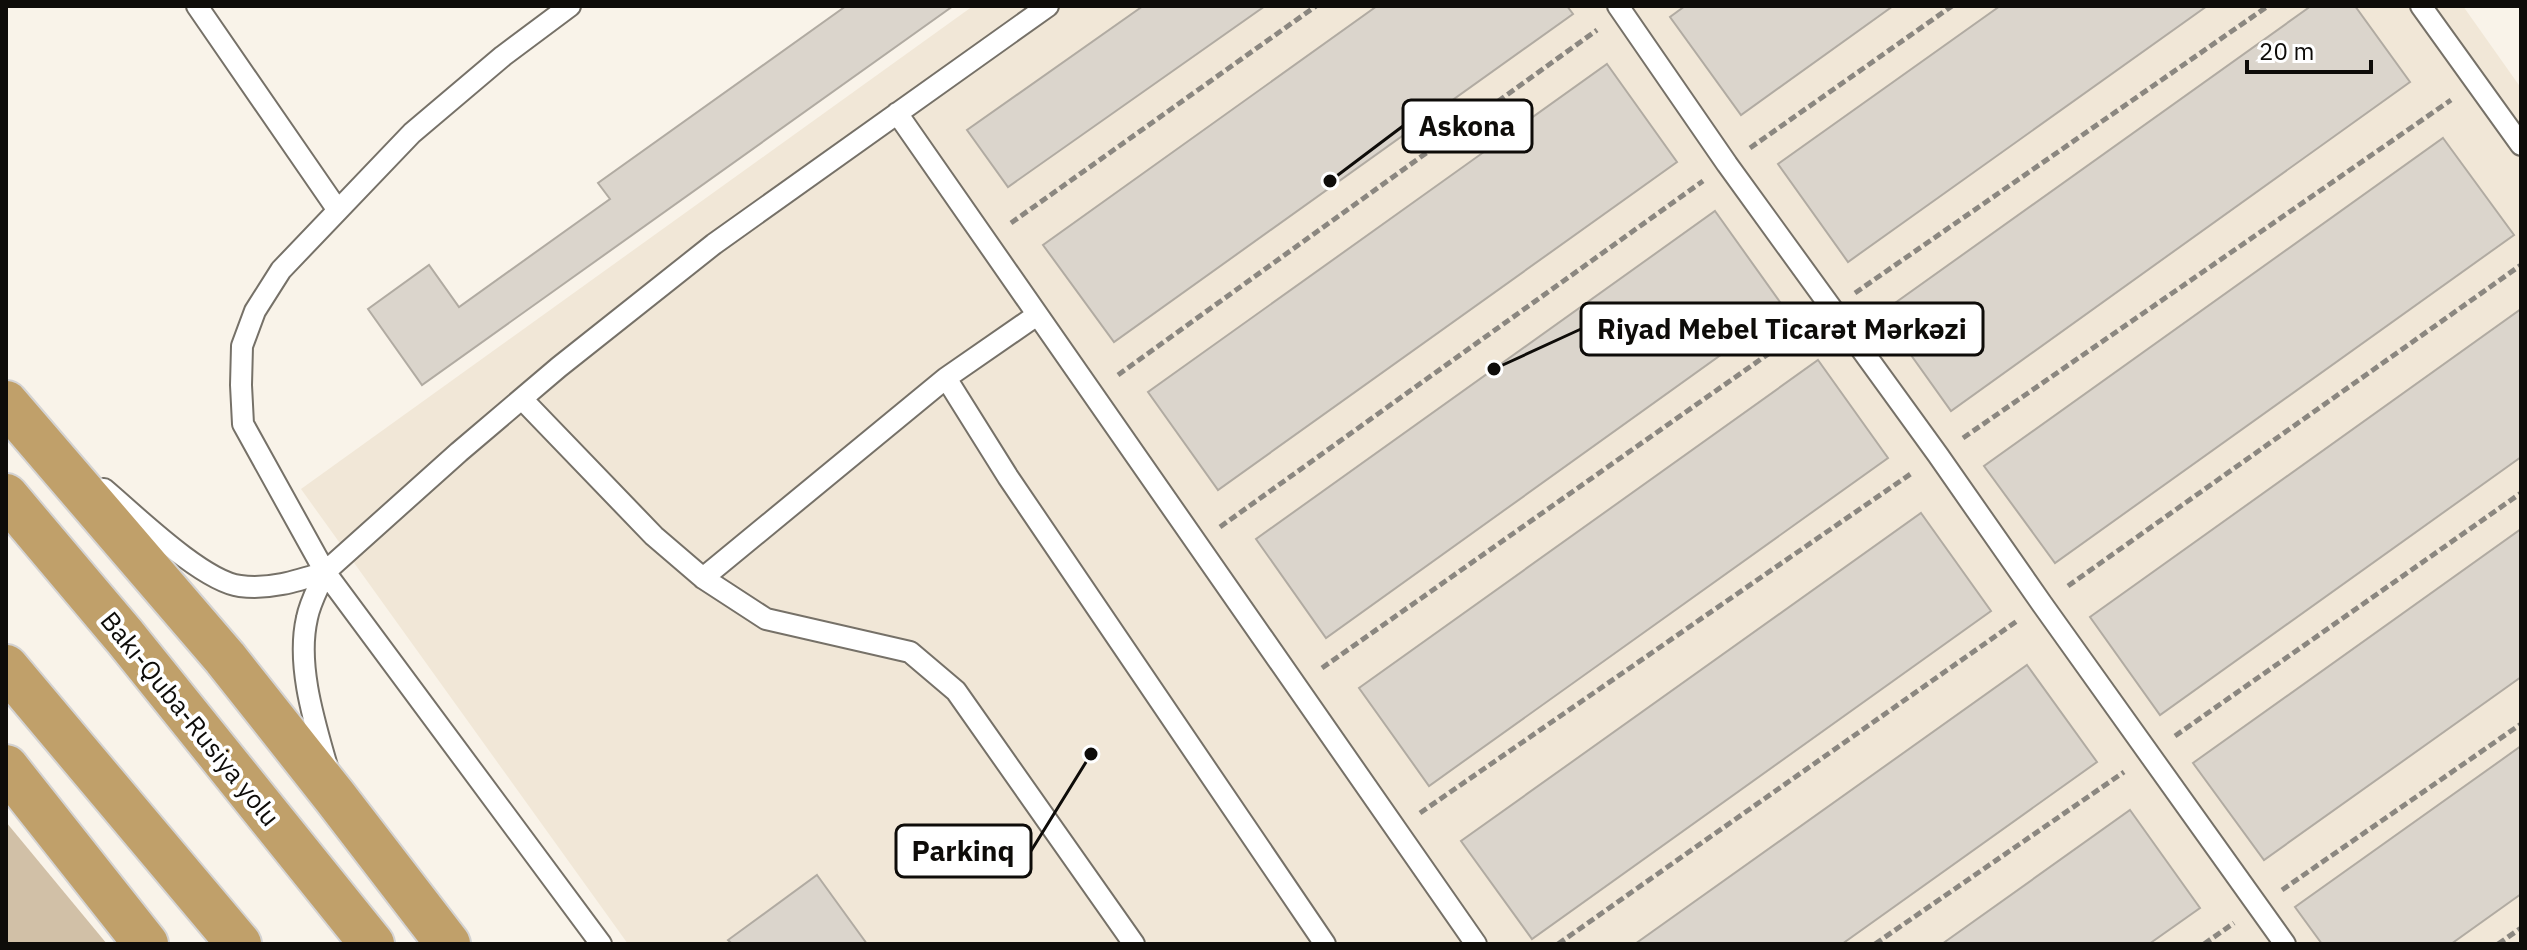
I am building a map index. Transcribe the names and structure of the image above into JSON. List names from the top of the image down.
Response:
{
  "streets": {
    "highway": ["Bakı-Quba-Rusiya yolu"]
  },
  "places": ["Askona", "Riyad Mebel Ticarət Mərkəzi", "Parkinq"],
  "scale_bar": "20 m"
}
